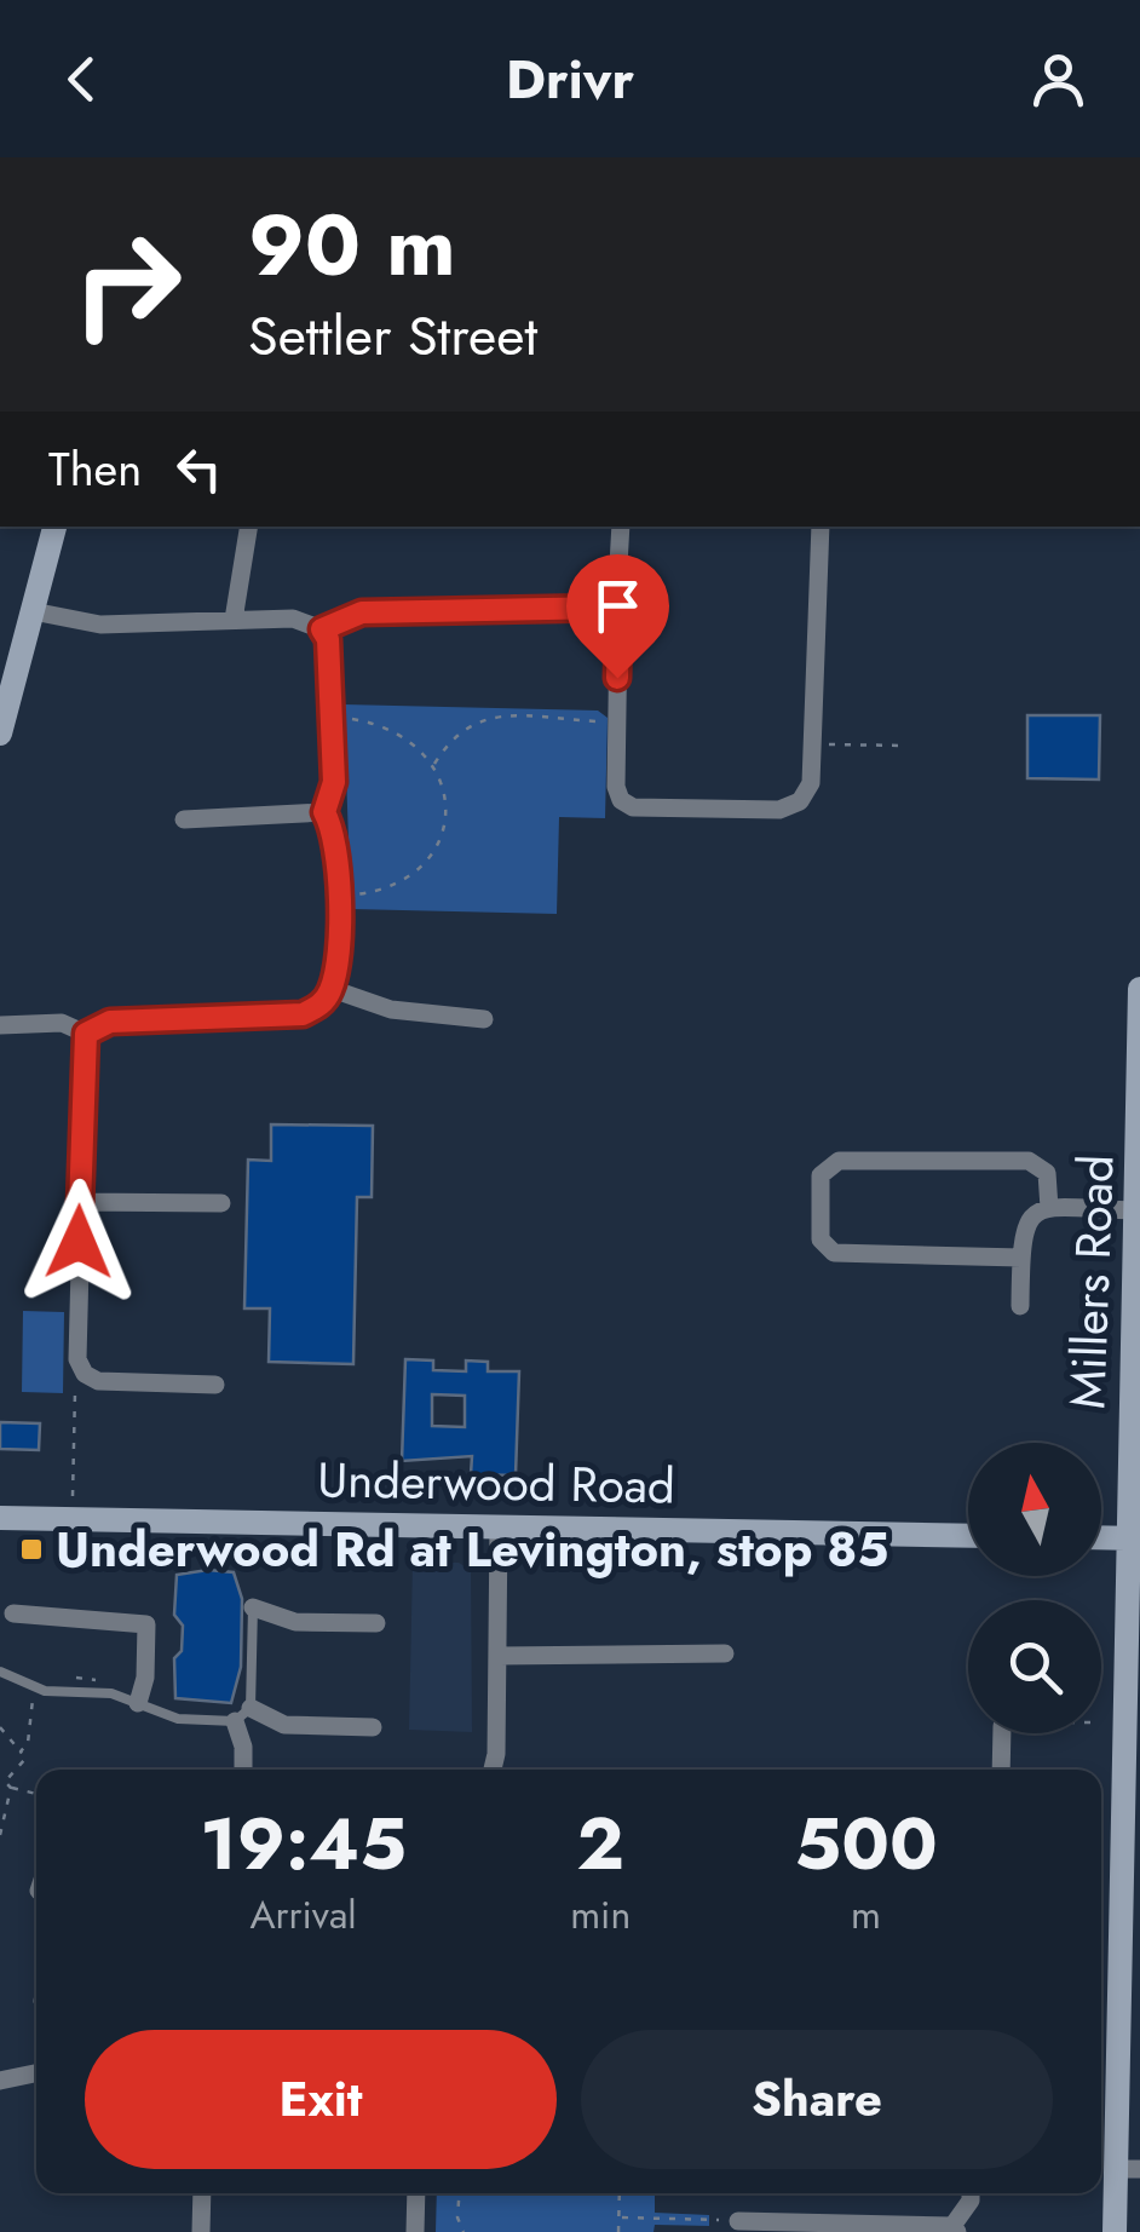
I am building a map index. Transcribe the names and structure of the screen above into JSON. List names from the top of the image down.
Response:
{
  "streets": {
    "street": ["Millers Road", "Underwood Road"]
  },
  "places": {
    "transit": ["Underwood Rd at Levington, stop 85"]
  },
  "north": "top",
  "page": {
    "header": "Drivr",
    "turn": ["90 m", "Settler Street"],
    "then": "Then",
    "eta": [
      "19:45",
      "Arrival",
      "2",
      "min",
      "500",
      "m"
    ],
    "buttons": ["Exit", "Share"]
  }
}
